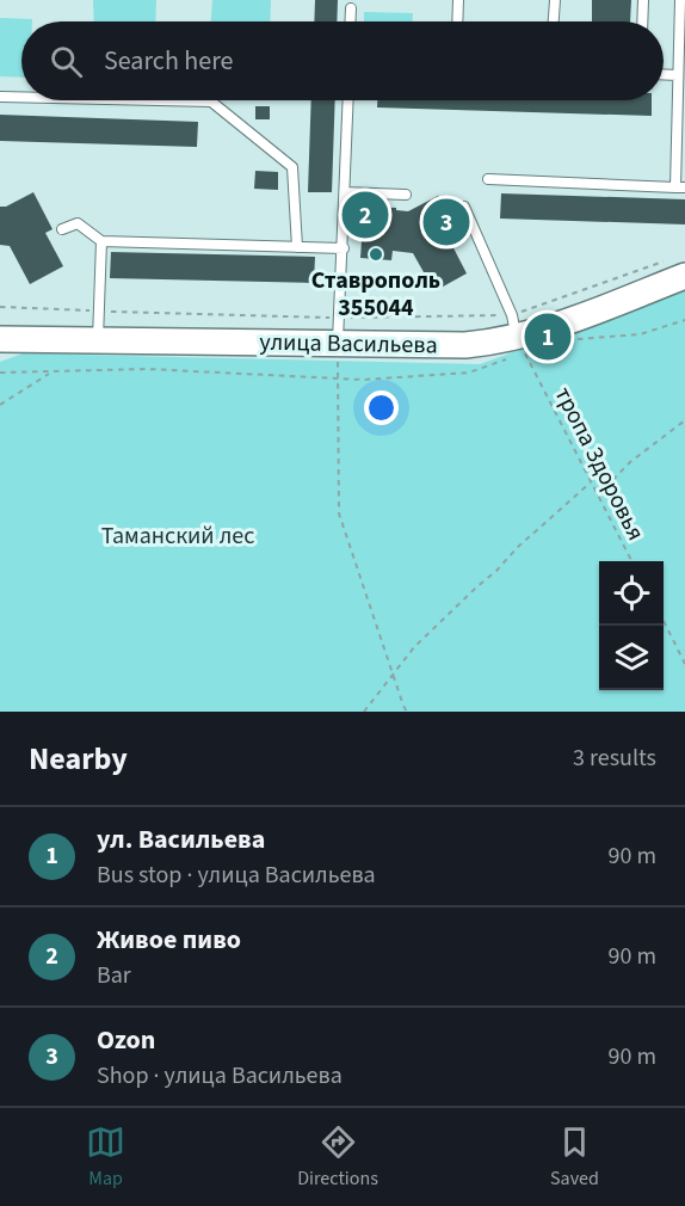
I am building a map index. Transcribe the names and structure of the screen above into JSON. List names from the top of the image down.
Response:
{
  "streets": {
    "street": ["улица Васильева"],
    "path": ["тропа Здоровья"]
  },
  "crossings": [
    ["улица Васильева", "тропа Здоровья"]
  ],
  "parks": ["Таманский лес"],
  "places": ["Ставрополь 355044"],
  "page": {
    "search": "Search here",
    "pins": ["2", "3", "1"],
    "heading": ["Nearby", "3 results"],
    "list": [
      {
        "mark": "1",
        "name": "ул. Васильева",
        "note": "Bus stop · улица Васильева",
        "value": "90 m"
      },
      {
        "mark": "2",
        "name": "Живое пиво",
        "note": "Bar",
        "value": "90 m"
      },
      {
        "mark": "3",
        "name": "Ozon",
        "note": "Shop · улица Васильева",
        "value": "90 m"
      }
    ],
    "nav": ["Map", "Directions", "Saved"]
  }
}
